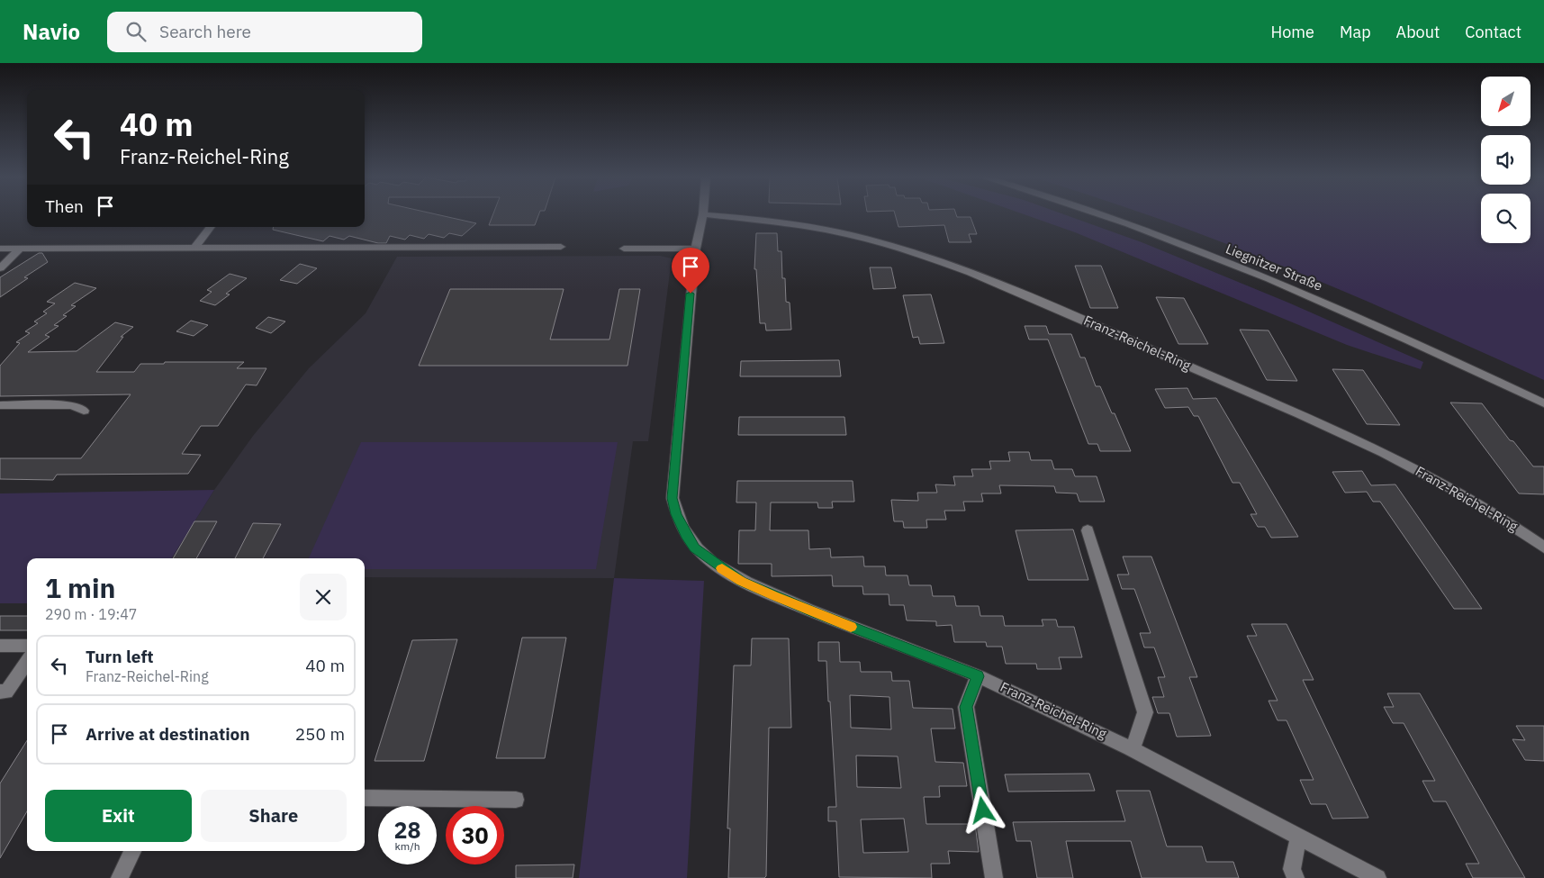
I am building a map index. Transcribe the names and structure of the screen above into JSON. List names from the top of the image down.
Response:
{
  "streets": {
    "street": ["Liegnitzer Straße", "Franz-Reichel-Ring"]
  },
  "north": "bottom left",
  "page": {
    "header": "Navio",
    "search": "Search here",
    "nav": [
      "Home",
      "Map",
      "About",
      "Contact"
    ],
    "turn": ["40 m", "Franz-Reichel-Ring"],
    "then": "Then",
    "heading": ["1 min", "290 m · 19:47"],
    "list": [
      {
        "name": "Turn left",
        "note": "Franz-Reichel-Ring",
        "value": "40 m"
      },
      {
        "name": "Arrive at destination",
        "value": "250 m"
      }
    ],
    "buttons": ["Exit", "Share"],
    "speed": "28 km/h",
    "limit": "30"
  }
}
